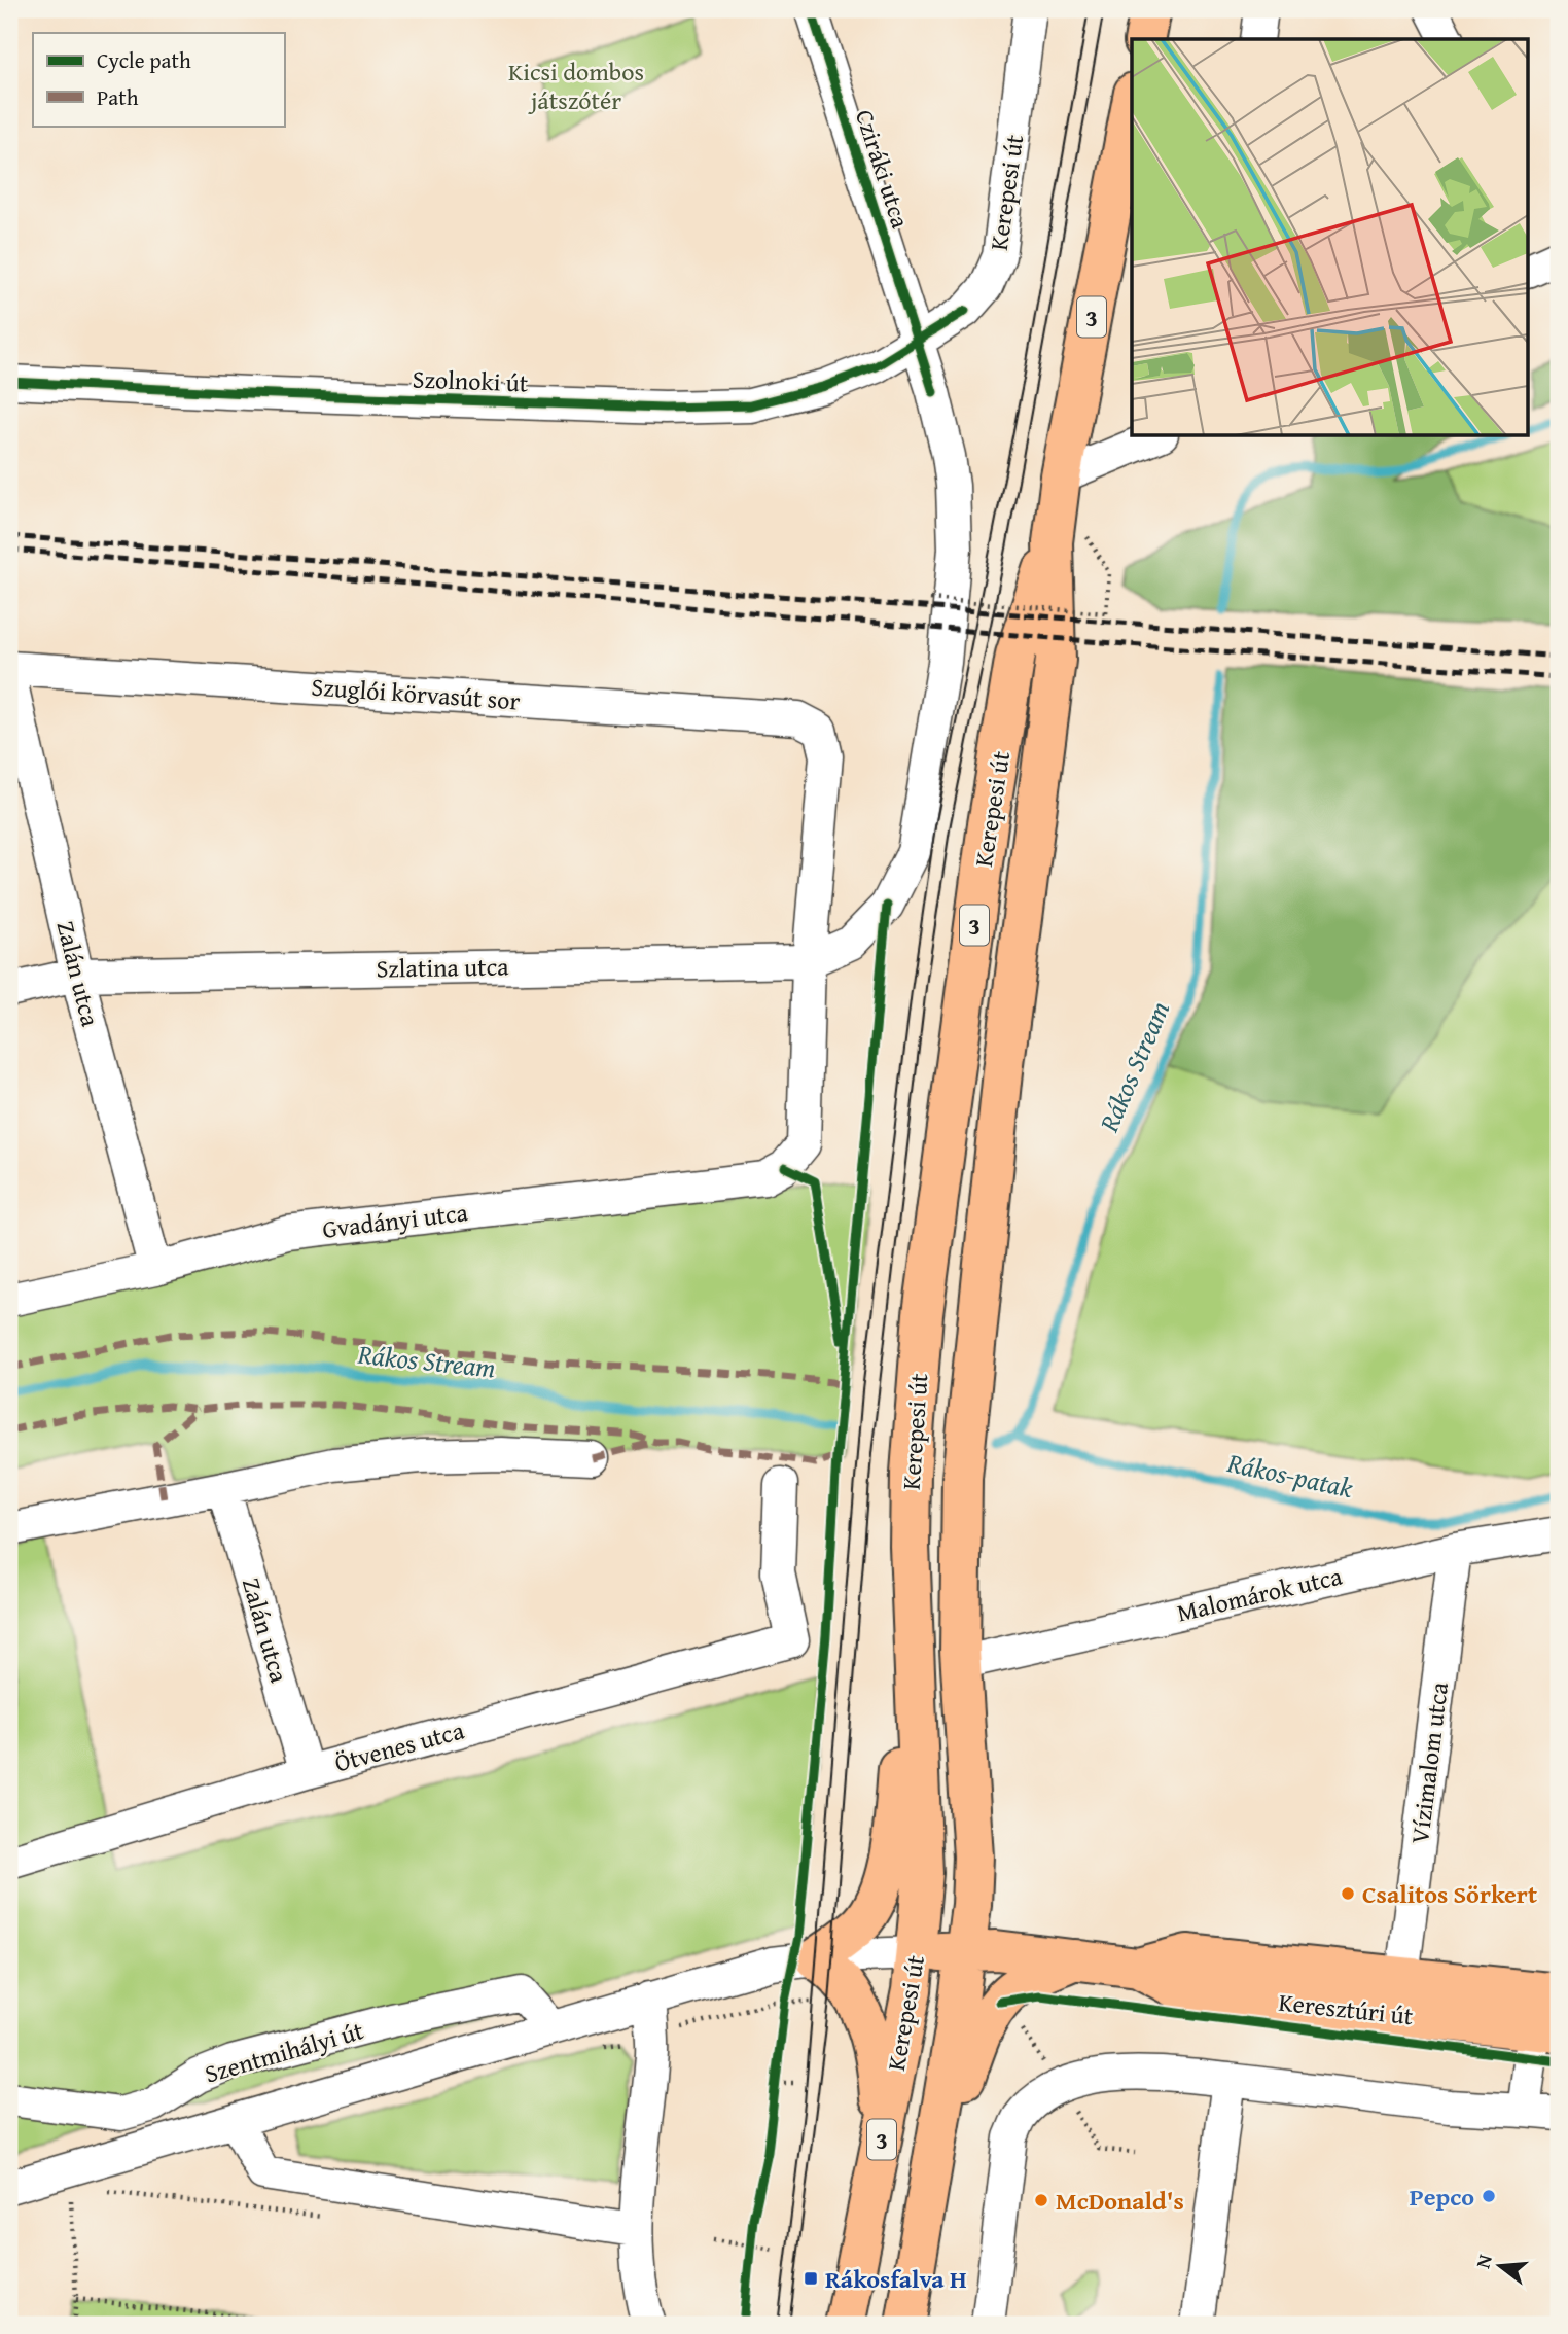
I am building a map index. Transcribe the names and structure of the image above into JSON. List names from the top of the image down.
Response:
{
  "streets": {
    "main road": ["Kerepesi út", "3", "Keresztúri út"],
    "street": [
      "Cziráki utca",
      "Szolnoki út",
      "Szuglói körvasút sor",
      "Szlatina utca",
      "Zalán utca",
      "Gvadányi utca",
      "Malomárok utca",
      "Ötvenes utca",
      "Vízimalom utca",
      "Szentmihályi út"
    ]
  },
  "crossings": [
    ["Cziráki utca", "Kerepesi út"],
    ["Cziráki utca", "Szolnoki út"],
    ["Cziráki utca", "Szuglói körvasút sor"],
    ["Cziráki utca", "Szlatina utca"],
    ["Cziráki utca", "Gvadányi utca"],
    ["Kerepesi út", "Szolnoki út"],
    ["Kerepesi út", "Malomárok utca"],
    ["Kerepesi út", "Keresztúri út"],
    ["Kerepesi út", "Szentmihályi út"],
    ["Szuglói körvasút sor", "Szlatina utca"],
    ["Szuglói körvasút sor", "Gvadányi utca"],
    ["Szlatina utca", "Zalán utca"],
    ["Szlatina utca", "Gvadányi utca"],
    ["Zalán utca", "Gvadányi utca"],
    ["Zalán utca", "Ötvenes utca"],
    ["Malomárok utca", "Vízimalom utca"],
    ["Vízimalom utca", "Keresztúri út"],
    ["Keresztúri út", "Szentmihályi út"]
  ],
  "water": ["Rákos Stream", "Rákos-patak"],
  "parks": ["Kicsi dombos játszótér"],
  "places": {
    "other": ["Csalitos Sörkert", "Pepco", "McDonald's"],
    "transit": ["Rákosfalva H"]
  },
  "legend": ["Cycle path", "Path"],
  "north": "left"
}
